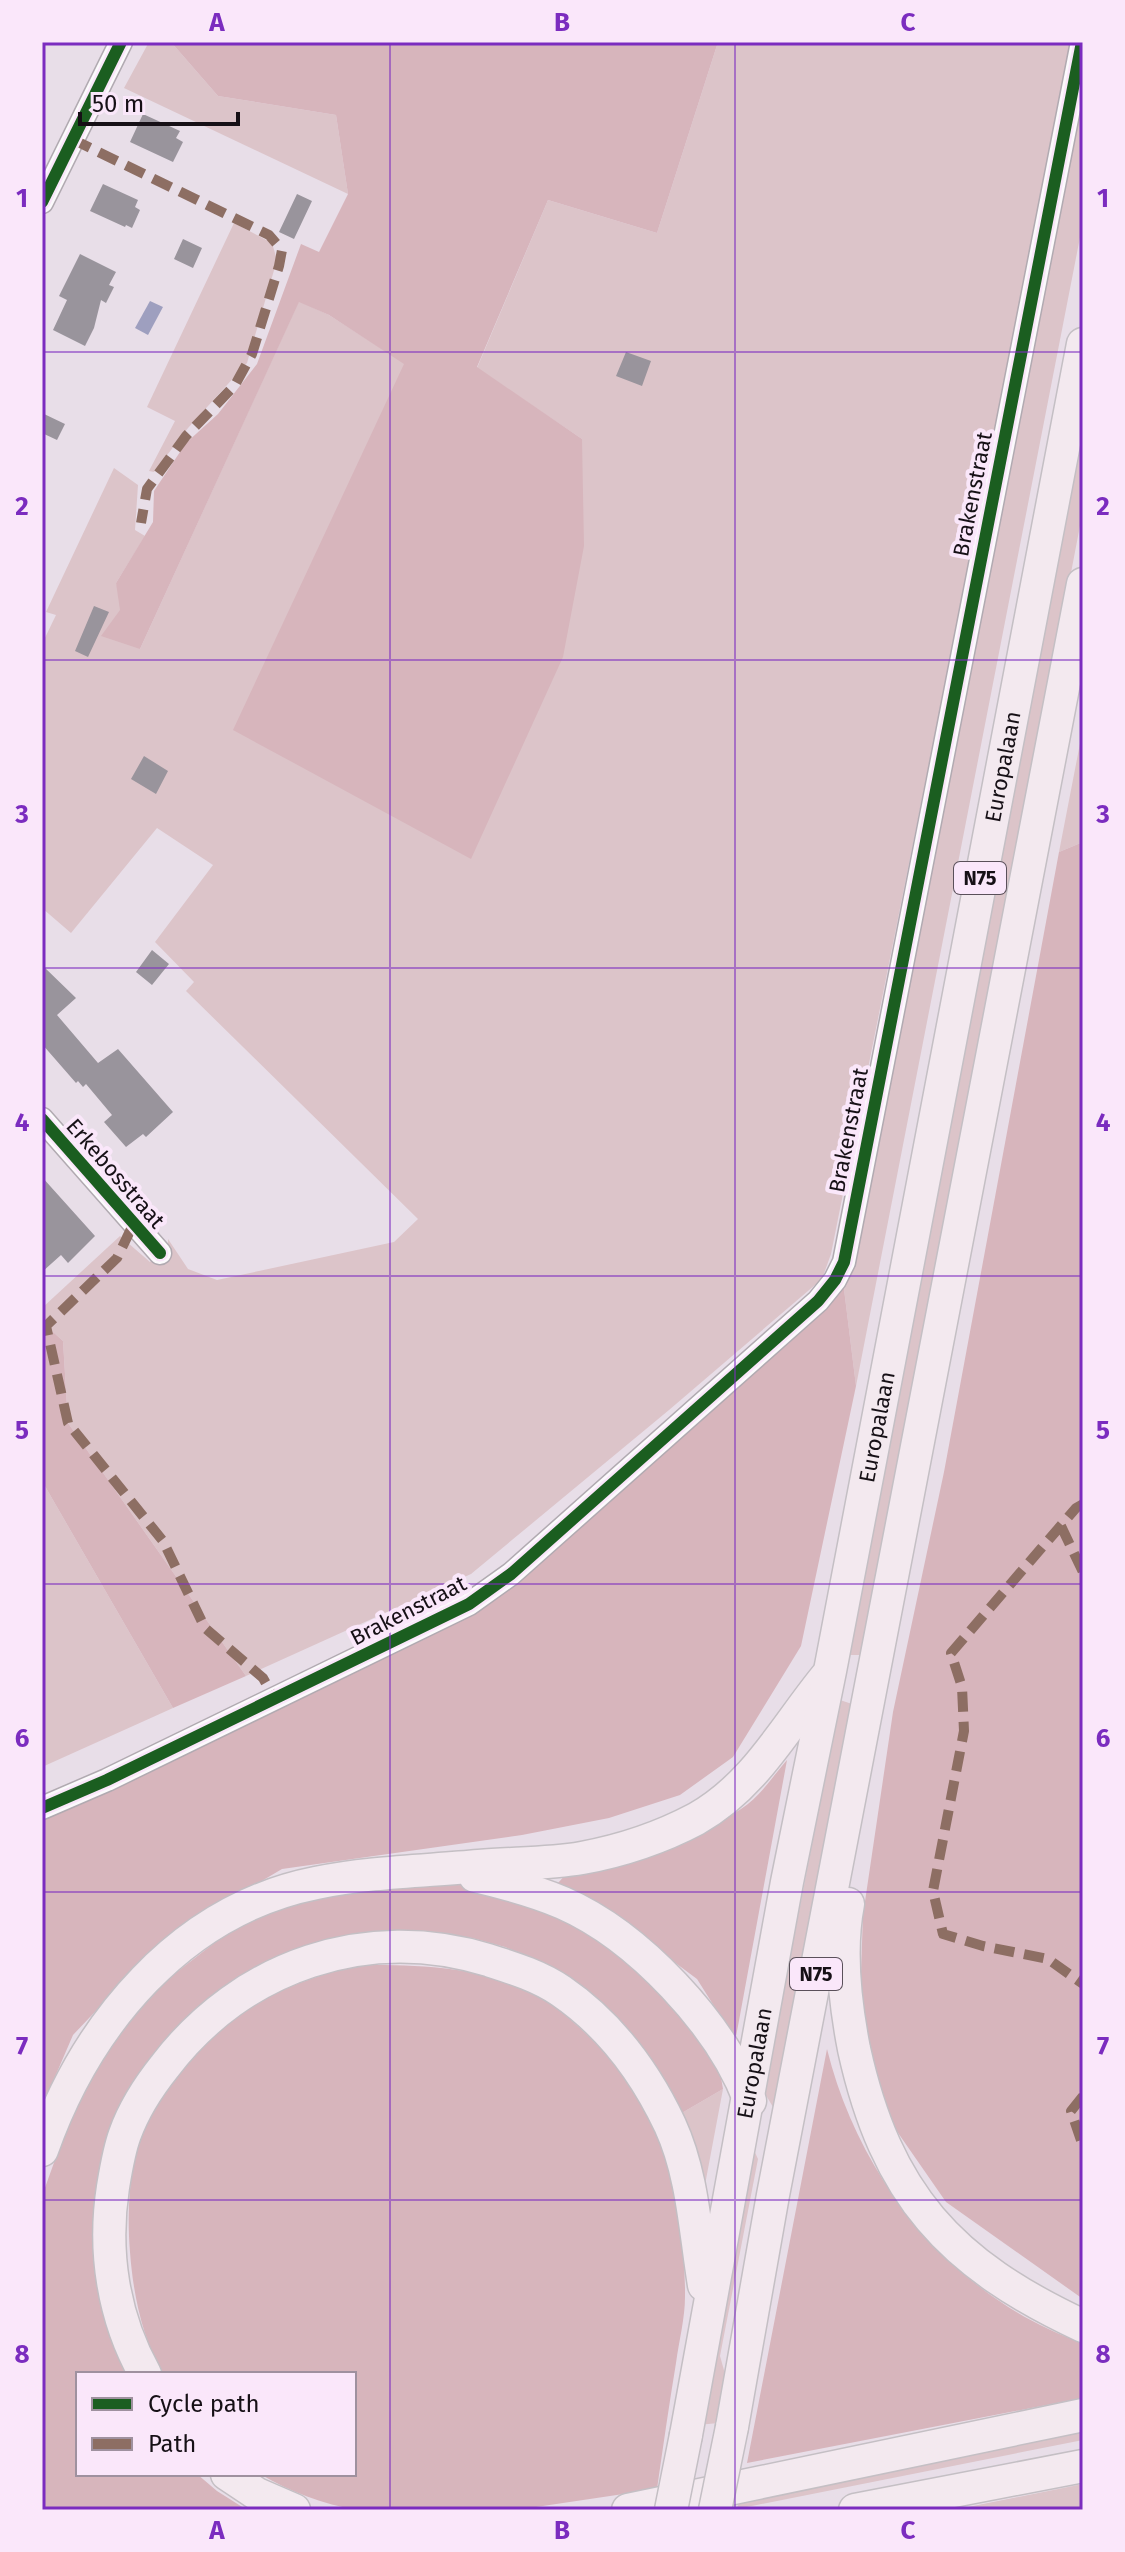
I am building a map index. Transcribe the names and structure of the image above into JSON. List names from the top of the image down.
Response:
{
  "streets": {
    "highway": ["Europalaan", "N75"],
    "street": ["Brakenstraat", "Erkebosstraat"]
  },
  "legend": ["Cycle path", "Path"],
  "scale_bar": "50 m",
  "grid": {
    "columns": ["A", "B", "C"],
    "rows": [
      "1",
      "2",
      "3",
      "4",
      "5",
      "6",
      "7",
      "8"
    ]
  }
}
